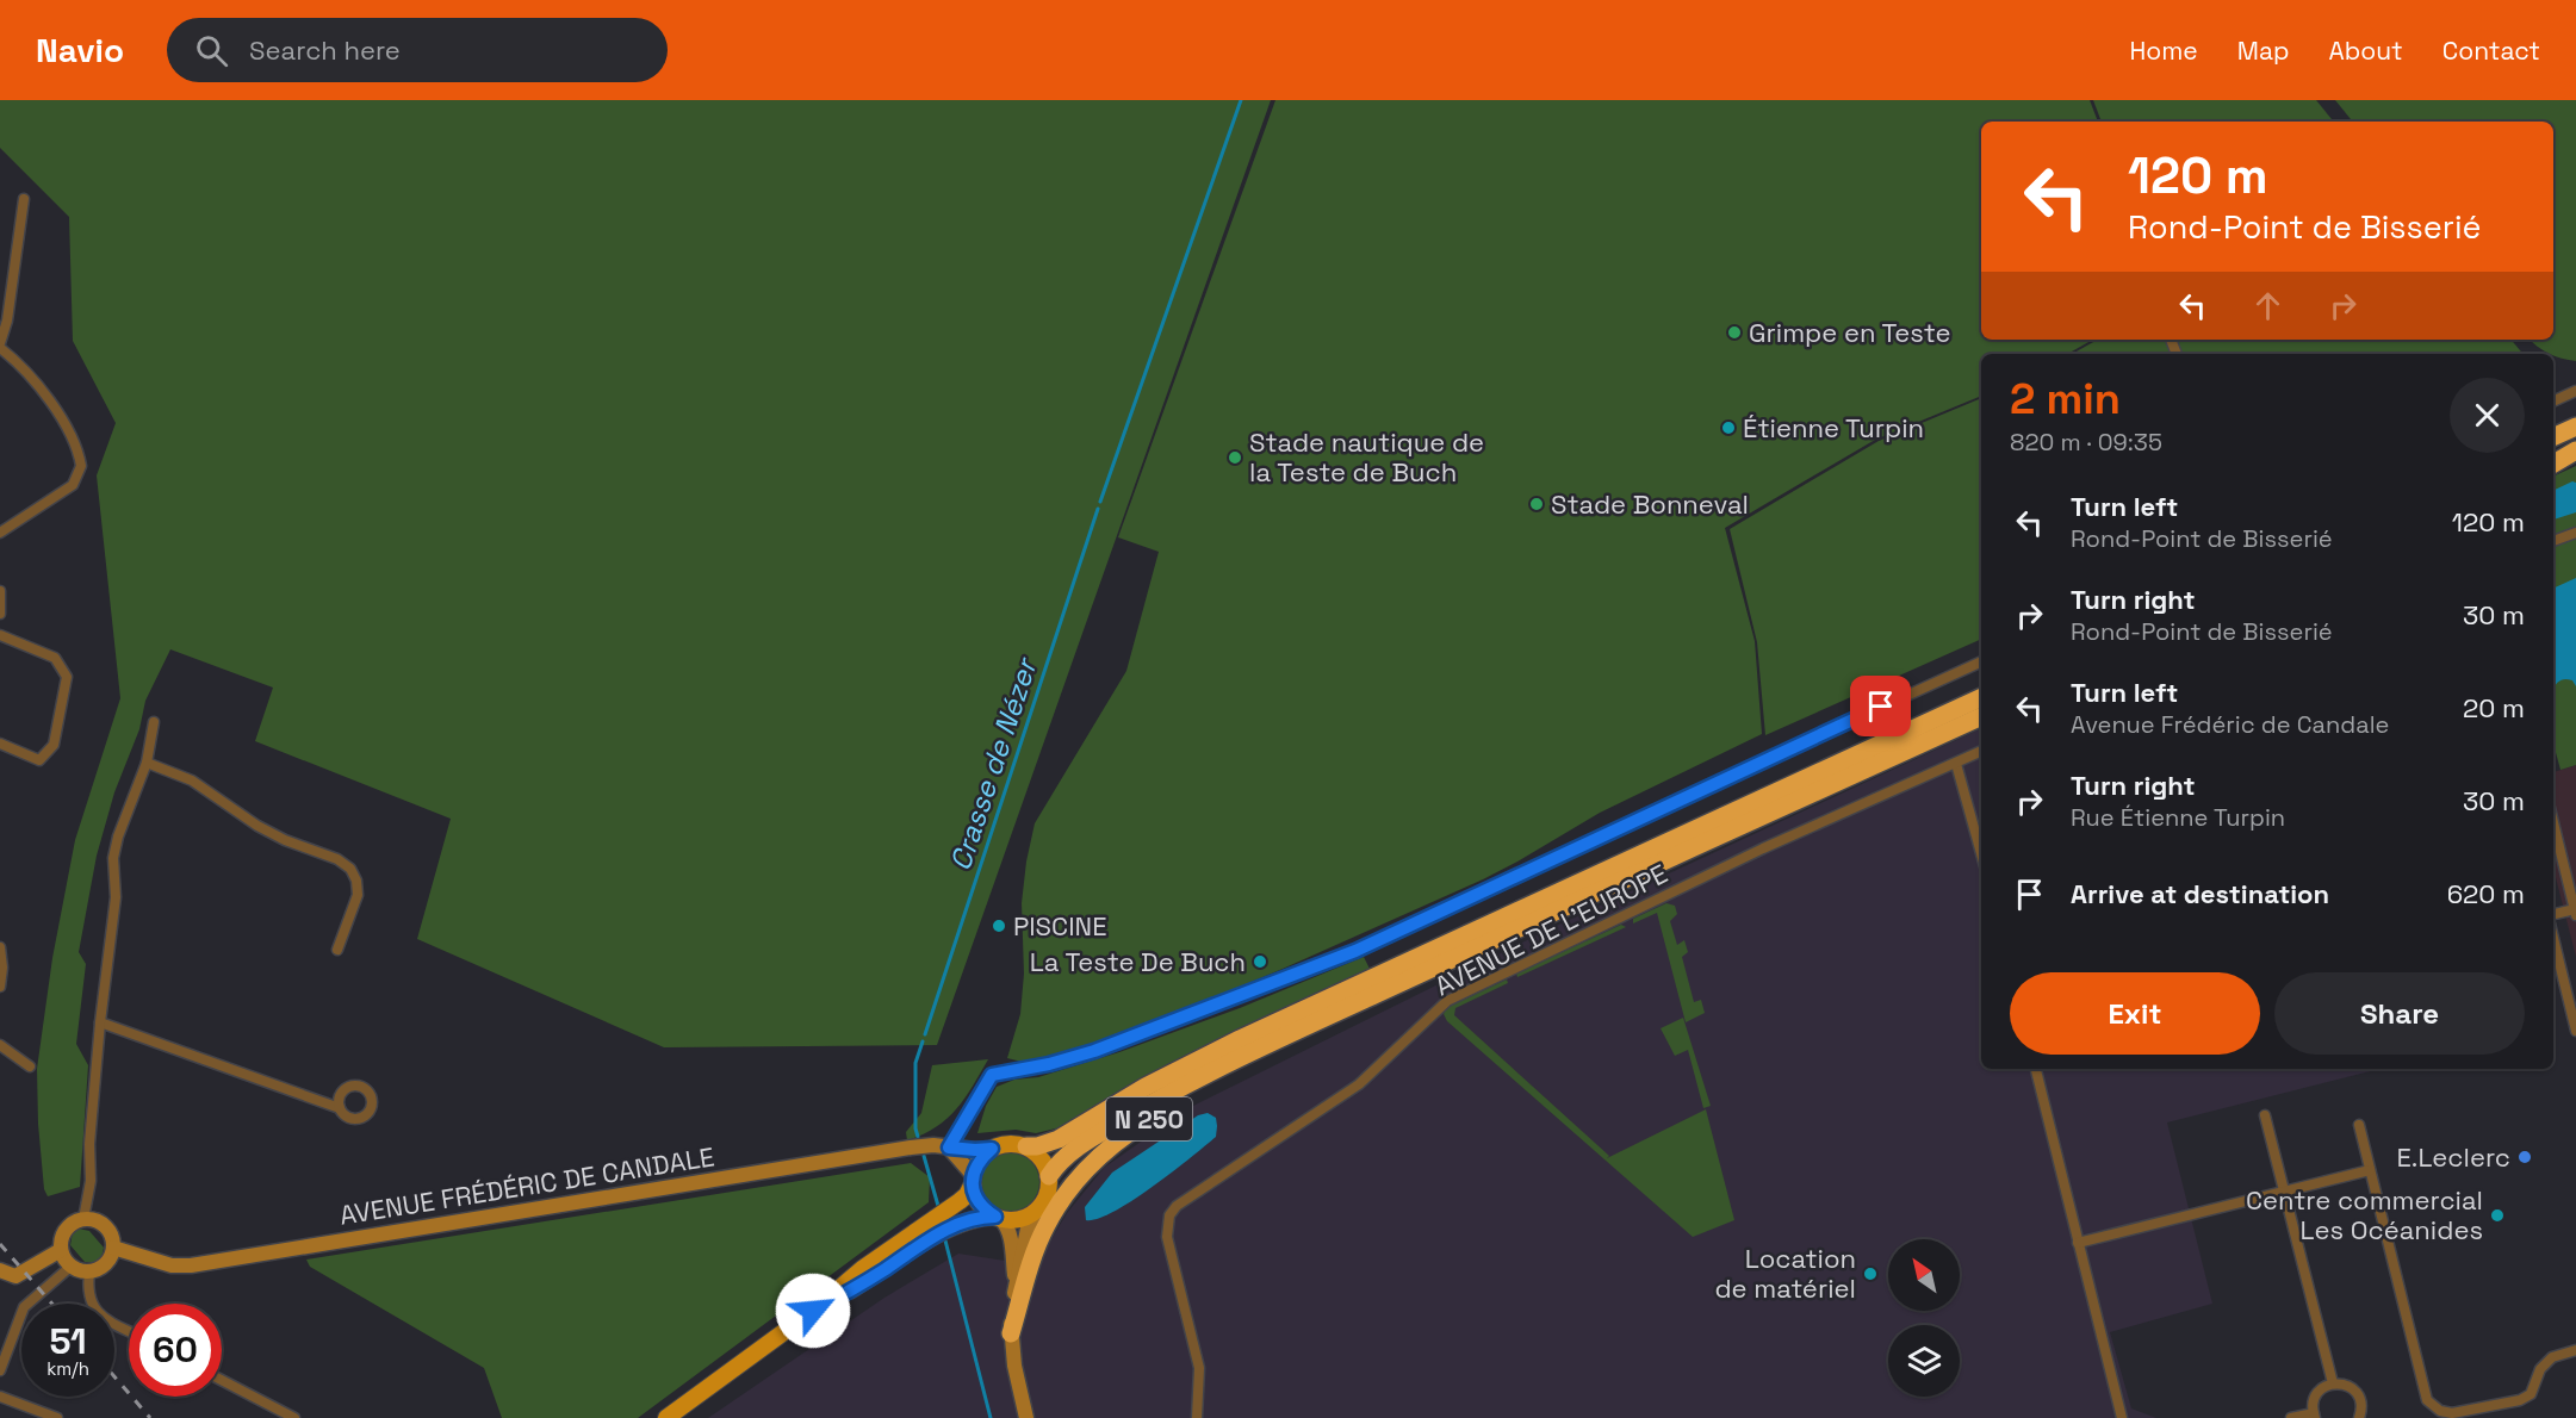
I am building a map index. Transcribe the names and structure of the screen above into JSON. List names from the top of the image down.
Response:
{
  "streets": {
    "highway": ["N 250"],
    "street": ["AVENUE DE L'EUROPE", "AVENUE FRÉDÉRIC DE CANDALE"]
  },
  "crossings": [
    ["N 250", "AVENUE FRÉDÉRIC DE CANDALE"]
  ],
  "water": ["Crasse de Nézer"],
  "places": [
    "Grimpe en Teste",
    "Étienne Turpin",
    "Stade nautique de la Teste de Buch",
    "Stade Bonneval",
    "PISCINE",
    "La Teste De Buch",
    "E.Leclerc",
    "Centre commercial Les Océanides",
    "Location de matériel"
  ],
  "north": "top left",
  "page": {
    "header": "Navio",
    "search": "Search here",
    "nav": [
      "Home",
      "Map",
      "About",
      "Contact"
    ],
    "turn": ["120 m", "Rond-Point de Bisserié"],
    "heading": ["2 min", "820 m · 09:35"],
    "list": [
      {
        "name": "Turn left",
        "note": "Rond-Point de Bisserié",
        "value": "120 m"
      },
      {
        "name": "Turn right",
        "note": "Rond-Point de Bisserié",
        "value": "30 m"
      },
      {
        "name": "Turn left",
        "note": "Avenue Frédéric de Candale",
        "value": "20 m"
      },
      {
        "name": "Turn right",
        "note": "Rue Étienne Turpin",
        "value": "30 m"
      },
      {
        "name": "Arrive at destination",
        "value": "620 m"
      }
    ],
    "buttons": ["Exit", "Share"],
    "speed": "51 km/h",
    "limit": "60"
  }
}
